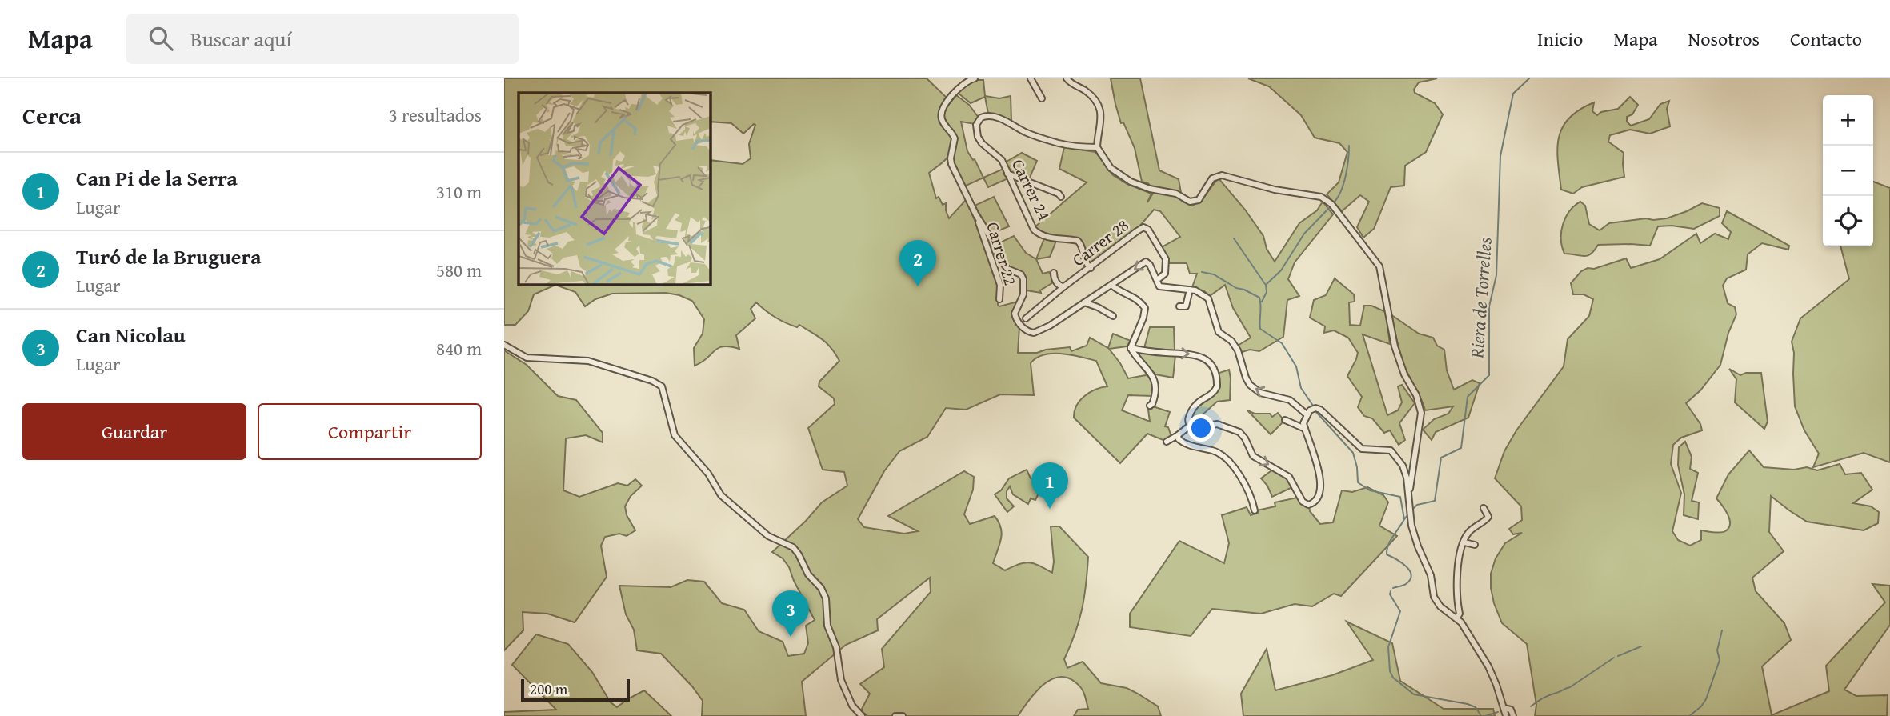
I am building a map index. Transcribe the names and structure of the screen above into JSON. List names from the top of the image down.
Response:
{
  "streets": {
    "street": ["Carrer 24", "Carrer 28", "Carrer 22"]
  },
  "crossings": [
    ["Carrer 24", "Carrer 28"]
  ],
  "water": ["Riera de Torrelles"],
  "scale_bar": "200 m",
  "page": {
    "header": "Mapa",
    "search": "Buscar aquí",
    "nav": [
      "Inicio",
      "Mapa",
      "Nosotros",
      "Contacto"
    ],
    "heading": ["Cerca", "3 resultados"],
    "map_buttons": ["+", "−"],
    "list": [
      {
        "mark": "1",
        "name": "Can Pi de la Serra",
        "note": "Lugar",
        "value": "310 m"
      },
      {
        "mark": "2",
        "name": "Turó de la Bruguera",
        "note": "Lugar",
        "value": "580 m"
      },
      {
        "mark": "3",
        "name": "Can Nicolau",
        "note": "Lugar",
        "value": "840 m"
      }
    ],
    "pins": ["2", "1", "3"],
    "buttons": ["Guardar", "Compartir"],
    "scale": "200 m"
  }
}
